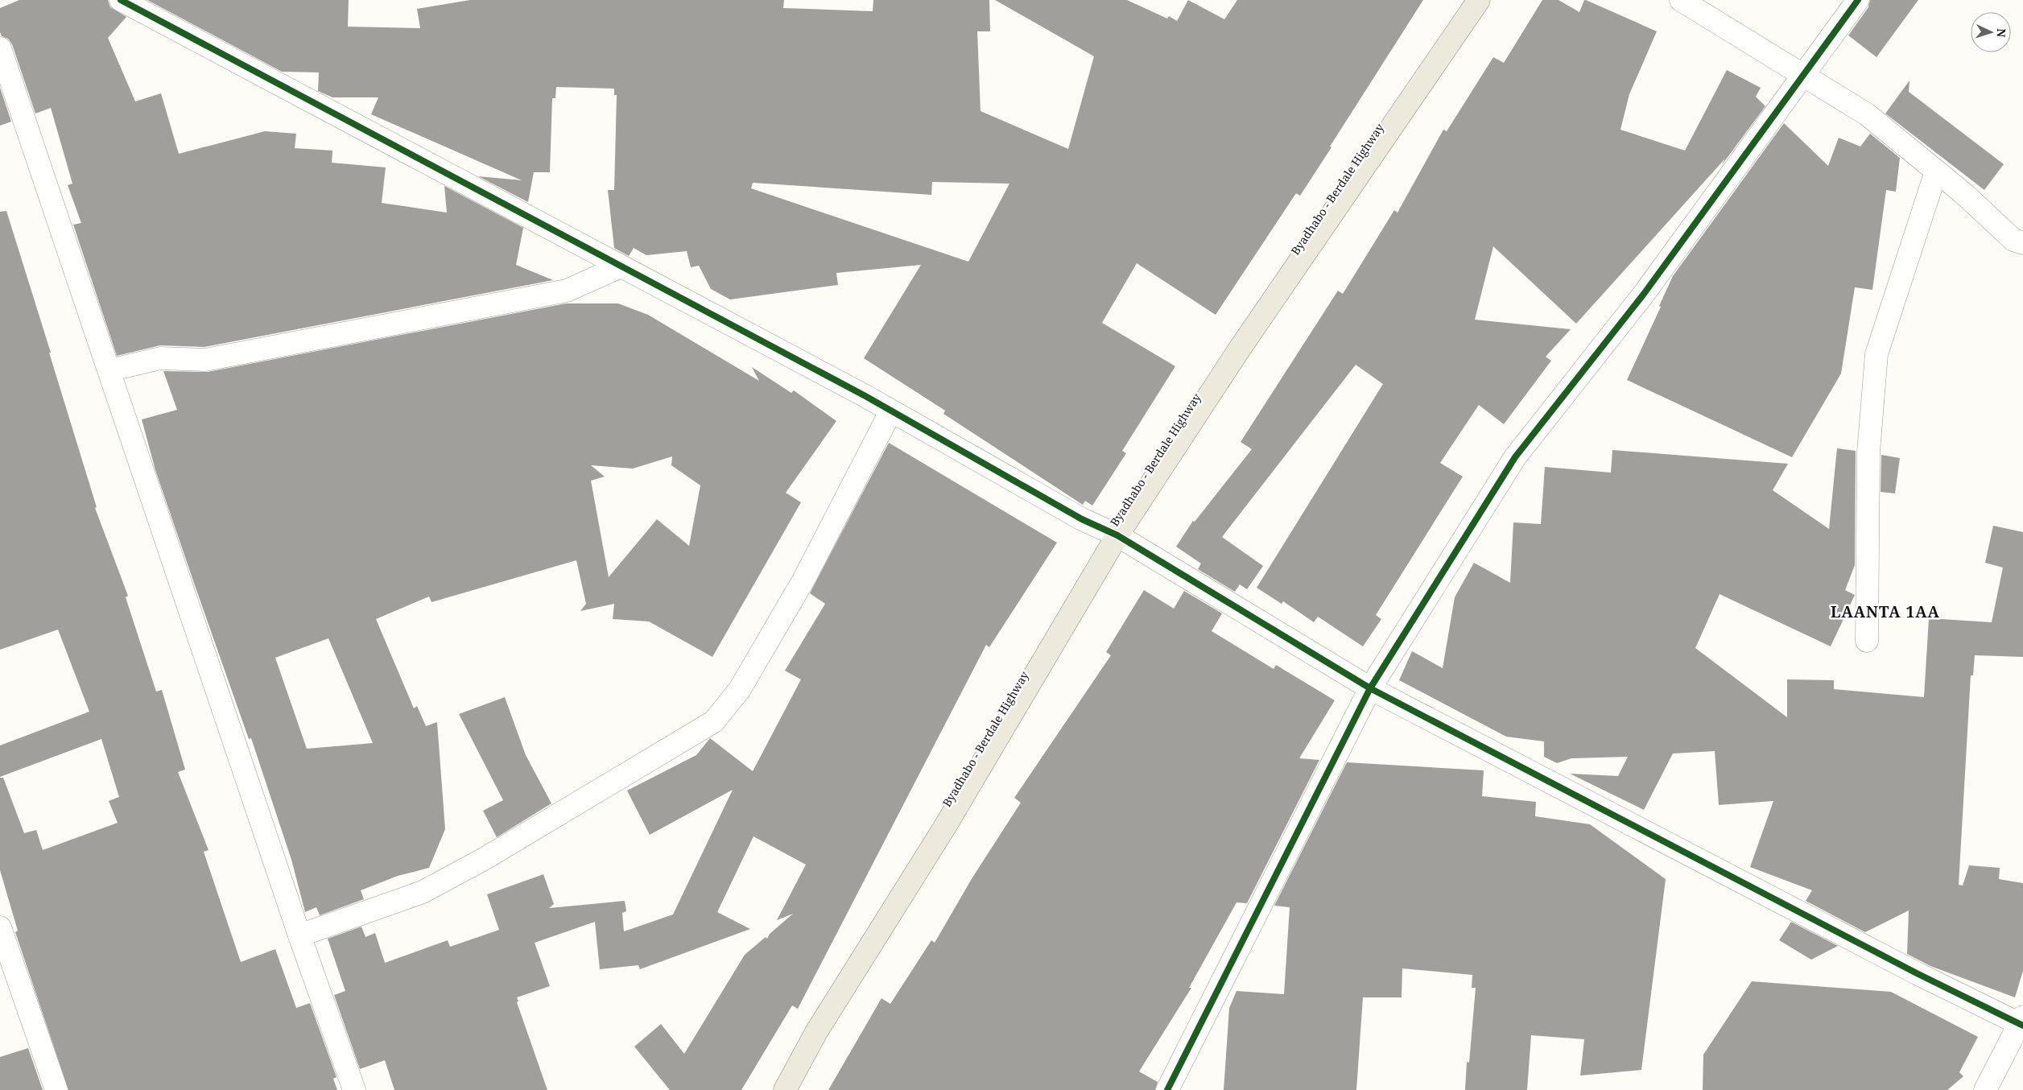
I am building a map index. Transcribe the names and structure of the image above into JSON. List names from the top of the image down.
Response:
{
  "streets": {
    "main road": ["Byadhabo - Berdale Highway"]
  },
  "districts": ["LAANTA 1AA"],
  "north": "right"
}
